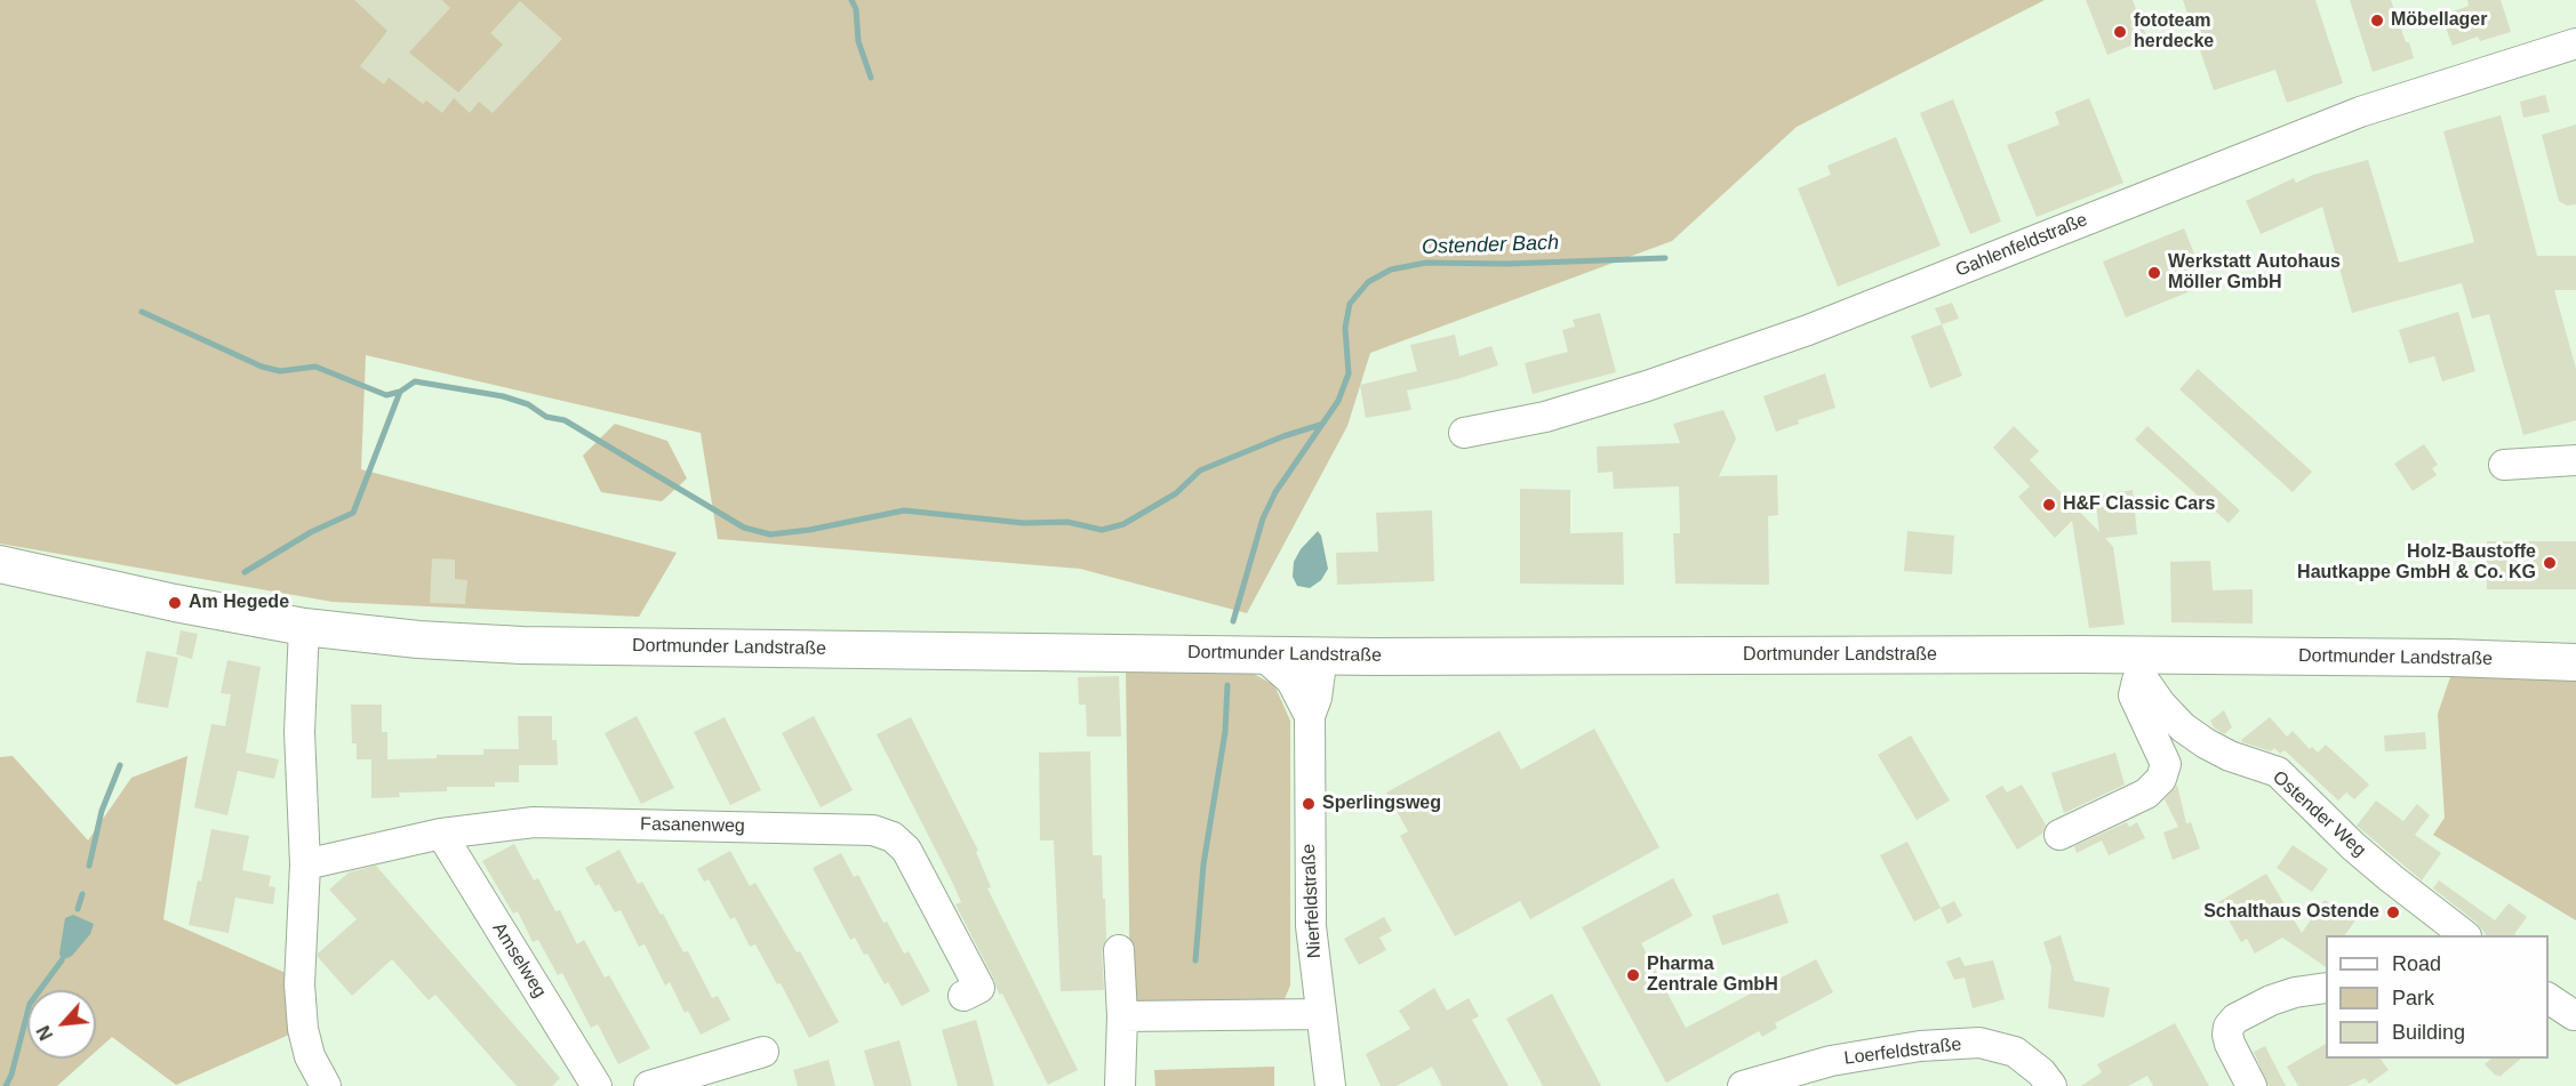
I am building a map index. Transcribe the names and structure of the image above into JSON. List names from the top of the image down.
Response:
{
  "streets": {
    "main road": ["Dortmunder Landstraße"],
    "street": [
      "Gahlenfeldstraße",
      "Ostender Weg",
      "Fasanenweg",
      "Nierfeldstraße",
      "Amselweg",
      "Loerfeldstraße"
    ]
  },
  "crossings": [
    ["Dortmunder Landstraße", "Ostender Weg"],
    ["Dortmunder Landstraße", "Nierfeldstraße"],
    ["Fasanenweg", "Amselweg"]
  ],
  "water": ["Ostender Bach"],
  "places": [
    "Möbellager",
    "fototeam herdecke",
    "Werkstatt Autohaus Möller GmbH",
    "H&F Classic Cars",
    "Holz-Baustoffe Hautkappe GmbH & Co. KG",
    "Am Hegede",
    "Sperlingsweg",
    "Schalthaus Ostende",
    "Pharma Zentrale GmbH"
  ],
  "legend": ["Road", "Park", "Building"],
  "north": "bottom left"
}
